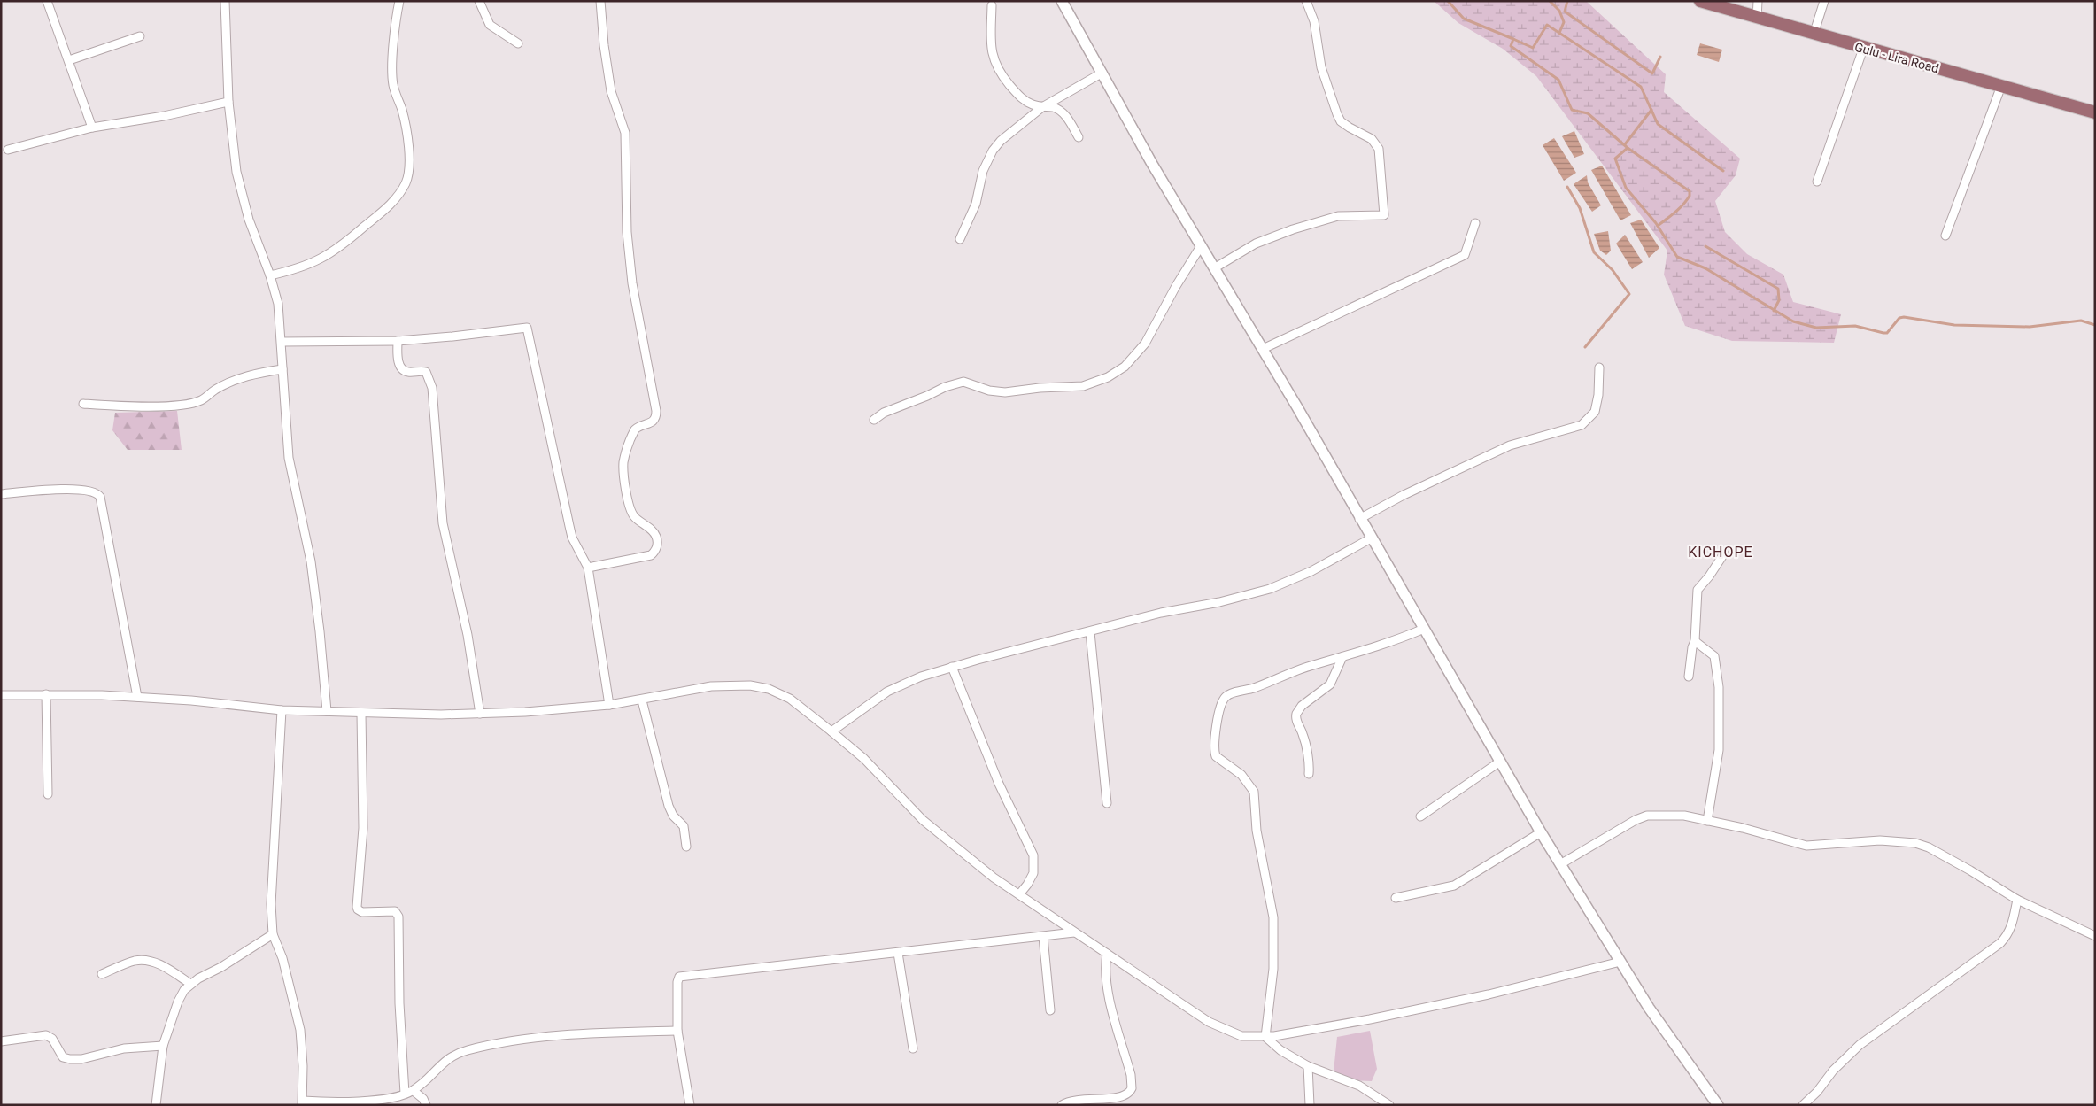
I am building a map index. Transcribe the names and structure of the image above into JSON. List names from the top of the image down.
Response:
{
  "streets": {
    "main road": ["Gulu - Lira Road"]
  },
  "districts": ["KICHOPE"]
}
